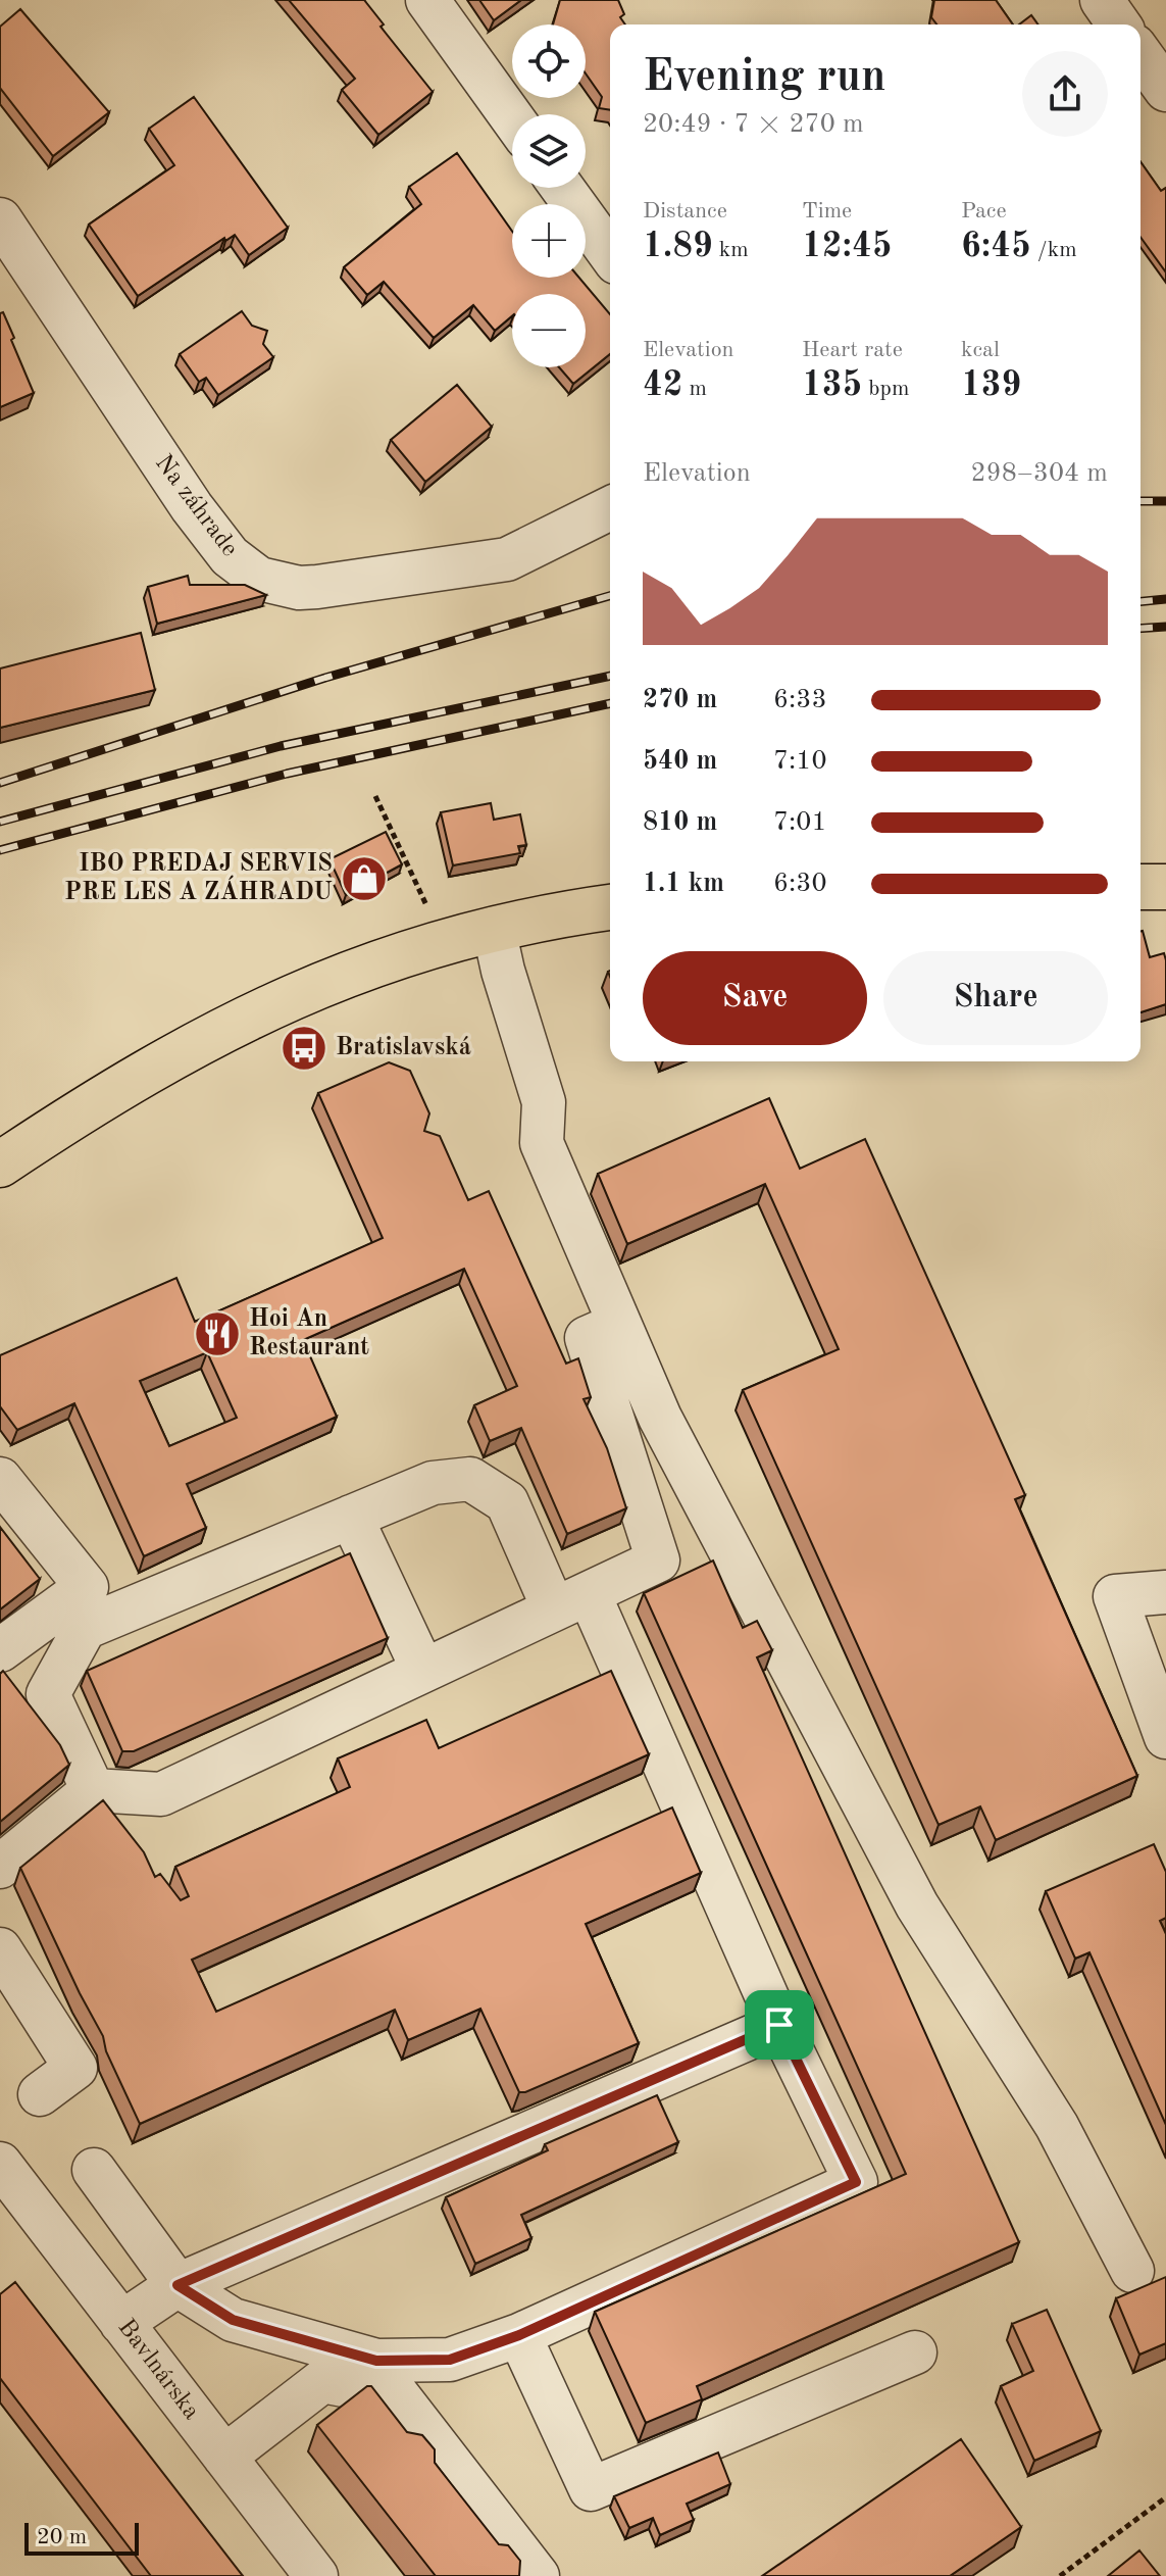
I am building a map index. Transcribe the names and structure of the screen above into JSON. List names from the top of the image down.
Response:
{
  "streets": {
    "street": ["Na záhrade", "Bavlnárska"]
  },
  "places": {
    "shop": ["IBO PREDAJ SERVIS PRE LES A ZÁHRADU"],
    "bus stop": ["Bratislavská"],
    "restaurant": ["Hoi An Restaurant"]
  },
  "scale_bar": "20 m",
  "page": {
    "map_buttons": ["+", "−"],
    "heading": ["Evening run", "20:49 · 7 × 270 m"],
    "stats": [
      ["Distance", "1.89 km"],
      ["Time", "12:45"],
      ["Pace", "6:45 /km"],
      ["Elevation", "42 m"],
      ["Heart rate", "135 bpm"],
      ["kcal", "139"]
    ],
    "chart": ["Elevation", "298–304 m"],
    "list": [
      {
        "name": "270 m",
        "note": "6:33"
      },
      {
        "name": "540 m",
        "note": "7:10"
      },
      {
        "name": "810 m",
        "note": "7:01"
      },
      {
        "name": "1.1 km",
        "note": "6:30"
      }
    ],
    "buttons": ["Save", "Share"],
    "scale": "20 m"
  }
}
